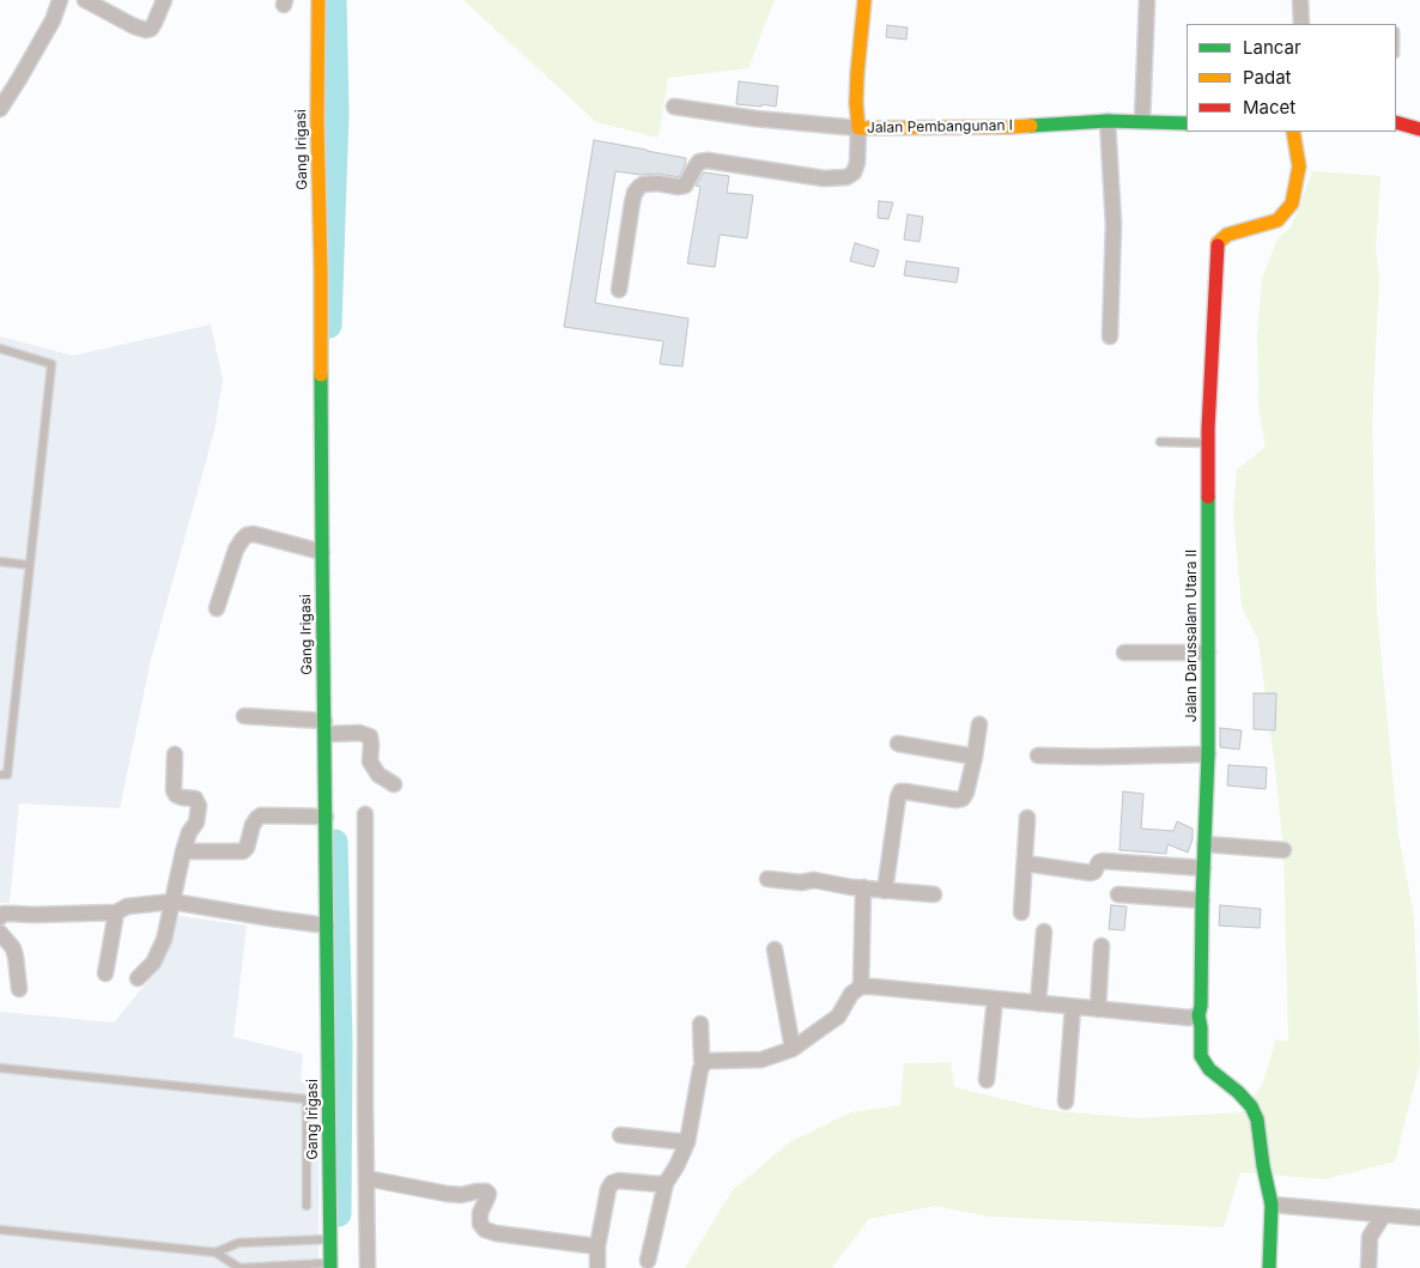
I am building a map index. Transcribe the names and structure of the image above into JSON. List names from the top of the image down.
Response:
{
  "streets": {
    "street": ["Jalan Pembangunan I", "Gang Irigasi", "Jalan Darussalam Utara II"]
  },
  "legend": ["Lancar", "Padat", "Macet"]
}
